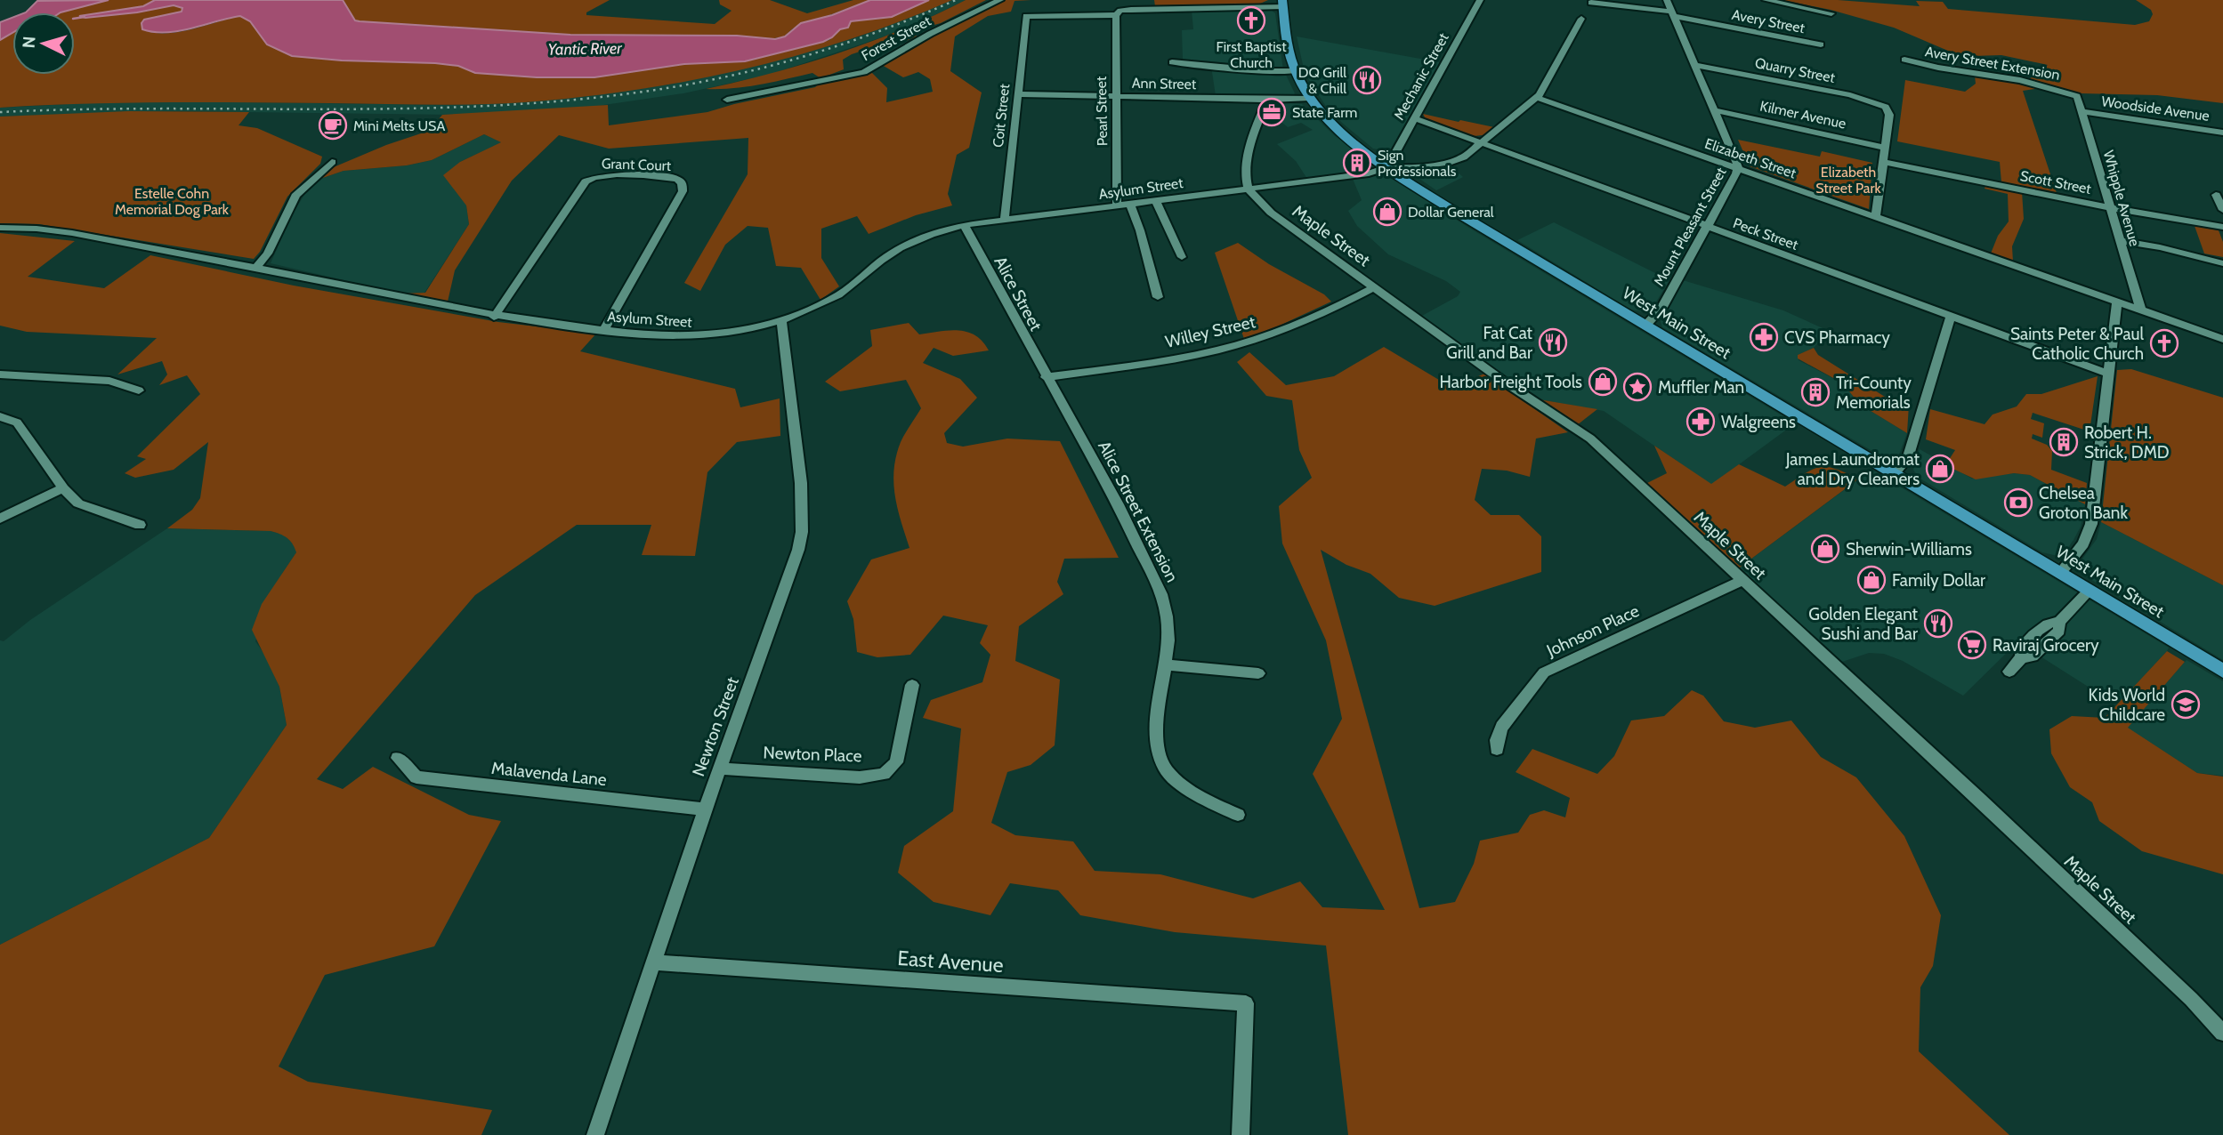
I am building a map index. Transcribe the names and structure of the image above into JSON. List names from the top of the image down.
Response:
{
  "streets": {
    "main road": ["West Main Street"],
    "street": [
      "Avery Street",
      "Forest Street",
      "Avery Street Extension",
      "Quarry Street",
      "Mechanic Street",
      "Ann Street",
      "Woodside Avenue",
      "Pearl Street",
      "Kilmer Avenue",
      "Coit Street",
      "Elizabeth Street",
      "Grant Court",
      "Scott Street",
      "Asylum Street",
      "Whipple Avenue",
      "Mount Pleasant Street",
      "Peck Street",
      "Maple Street",
      "Alice Street",
      "Willey Street",
      "Alice Street Extension",
      "Johnson Place",
      "Newton Street",
      "Newton Place",
      "Malavenda Lane",
      "East Avenue"
    ]
  },
  "crossings": [
    ["Avery Street", "Mount Pleasant Street"],
    ["Avery Street Extension", "Whipple Avenue"],
    ["Quarry Street", "Kilmer Avenue"],
    ["Quarry Street", "Mount Pleasant Street"],
    ["Mechanic Street", "Asylum Street"],
    ["Mechanic Street", "Peck Street"],
    ["Mechanic Street", "West Main Street"],
    ["Ann Street", "Pearl Street"],
    ["Ann Street", "Coit Street"],
    ["Ann Street", "West Main Street"],
    ["Woodside Avenue", "Whipple Avenue"],
    ["Pearl Street", "Coit Street"],
    ["Pearl Street", "Asylum Street"],
    ["Kilmer Avenue", "Mount Pleasant Street"],
    ["Coit Street", "Asylum Street"],
    ["Elizabeth Street", "Whipple Avenue"],
    ["Elizabeth Street", "Mount Pleasant Street"],
    ["Grant Court", "Asylum Street"],
    ["Scott Street", "Whipple Avenue"],
    ["Asylum Street", "Maple Street"],
    ["Asylum Street", "Alice Street"],
    ["Asylum Street", "West Main Street"],
    ["Asylum Street", "Newton Street"],
    ["Mount Pleasant Street", "Peck Street"],
    ["Mount Pleasant Street", "West Main Street"],
    ["Maple Street", "Willey Street"],
    ["Maple Street", "Johnson Place"],
    ["Alice Street", "Willey Street"],
    ["Alice Street", "Alice Street Extension"],
    ["Willey Street", "Alice Street Extension"],
    ["Newton Street", "Newton Place"],
    ["Newton Street", "Malavenda Lane"],
    ["Newton Street", "East Avenue"]
  ],
  "water": ["Yantic River"],
  "parks": ["Elizabeth Street Park", "Estelle Cohn Memorial Dog Park"],
  "places": {
    "church": ["First Baptist Church", "Saints Peter & Paul Catholic Church"],
    "restaurant": ["DQ Grill & Chill", "Fat Cat Grill and Bar", "Golden Elegant Sushi and Bar"],
    "office": ["State Farm"],
    "cafe": ["Mini Melts USA"],
    "building": ["Sign Professionals", "Tri-County Memorials", "Robert H. Strick, DMD"],
    "shop": [
      "Dollar General",
      "Harbor Freight Tools",
      "James Laundromat and Dry Cleaners",
      "Sherwin-Williams",
      "Family Dollar"
    ],
    "pharmacy": ["CVS Pharmacy", "Walgreens"],
    "place": ["Muffler Man"],
    "bank": ["Chelsea Groton Bank"],
    "supermarket": ["Raviraj Grocery"],
    "school or university": ["Kids World Childcare"]
  },
  "north": "left"
}
